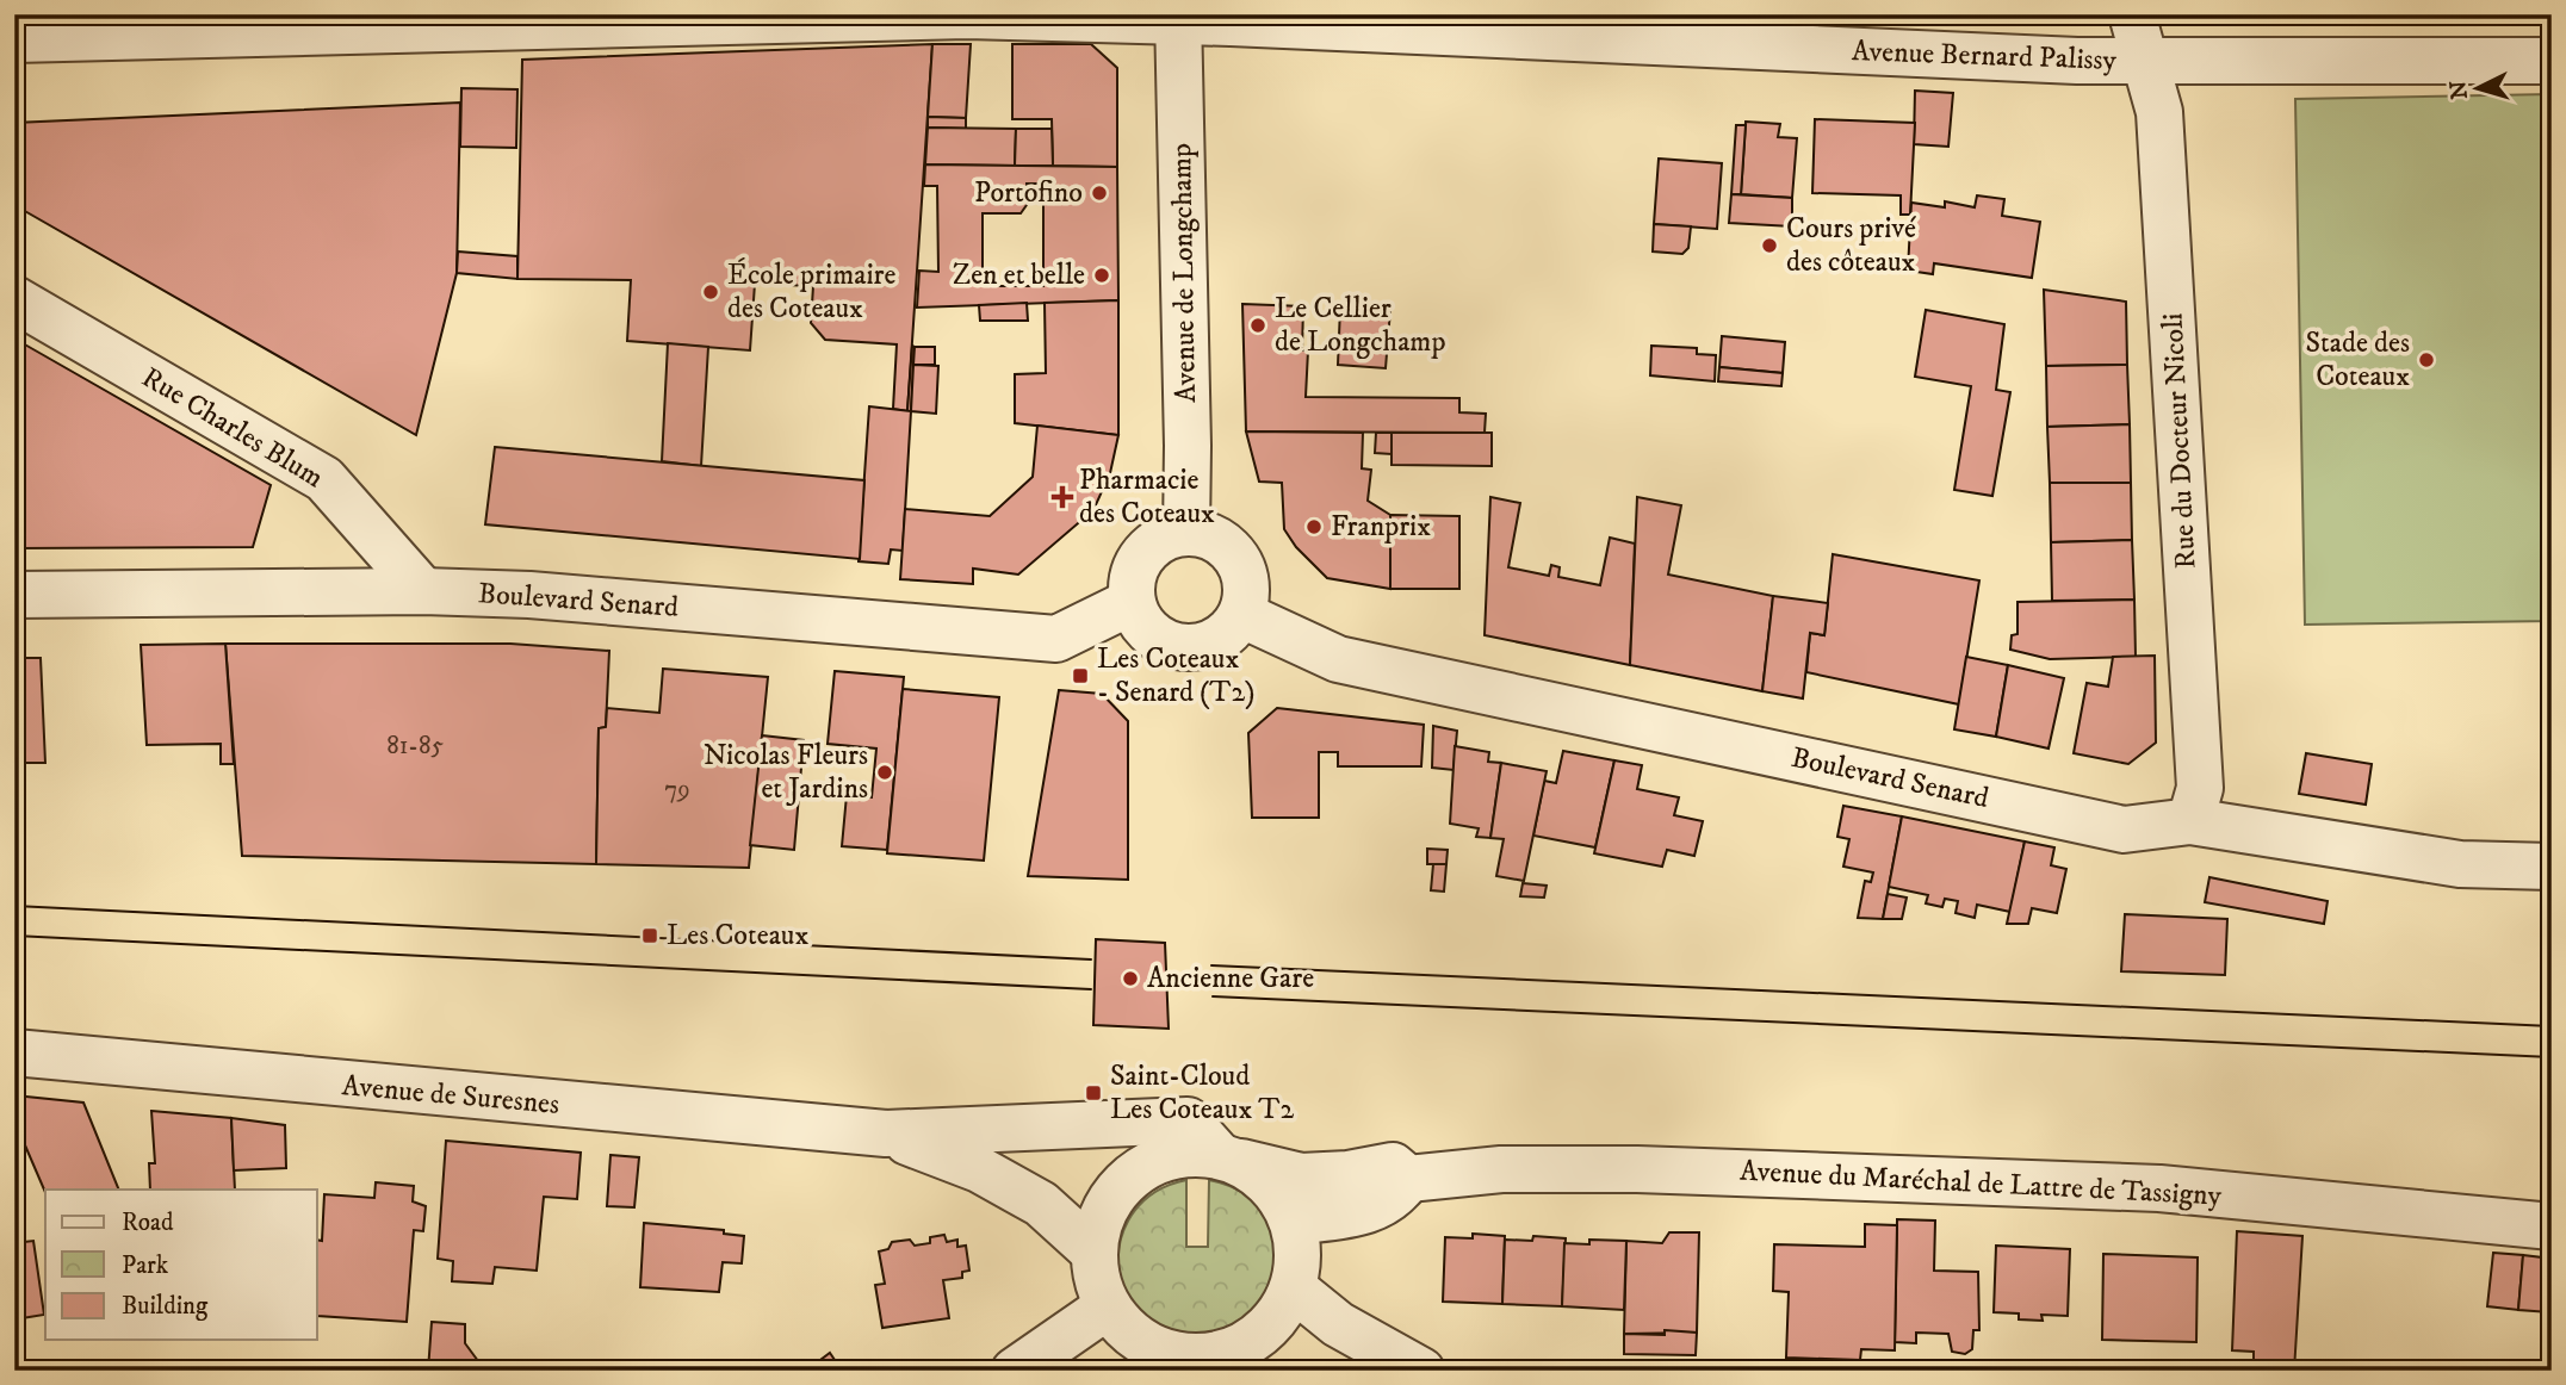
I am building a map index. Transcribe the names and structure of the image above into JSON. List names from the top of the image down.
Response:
{
  "streets": {
    "street": [
      "Avenue Bernard Palissy",
      "Avenue de Longchamp",
      "Rue Charles Blum",
      "Rue du Docteur Nicoli",
      "Boulevard Senard",
      "Avenue de Suresnes",
      "Avenue du Maréchal de Lattre de Tassigny"
    ]
  },
  "crossings": [
    ["Avenue Bernard Palissy", "Avenue de Longchamp"],
    ["Avenue Bernard Palissy", "Rue du Docteur Nicoli"],
    ["Avenue de Longchamp", "Boulevard Senard"],
    ["Rue Charles Blum", "Boulevard Senard"],
    ["Rue du Docteur Nicoli", "Boulevard Senard"],
    ["Avenue de Suresnes", "Avenue du Maréchal de Lattre de Tassigny"]
  ],
  "places": {
    "other": [
      "Portofino",
      "Cours privé des côteaux",
      "Zen et belle",
      "École primaire des Coteaux",
      "Le Cellier de Longchamp",
      "Stade des Coteaux",
      "Franprix",
      "Nicolas Fleurs et Jardins",
      "Ancienne Gare"
    ],
    "health": ["Pharmacie des Coteaux"],
    "transit": ["Les Coteaux - Senard (T2)", "Les Coteaux", "Saint-Cloud Les Coteaux T2"]
  },
  "house_numbers": ["81-85", "79"],
  "legend": ["Road", "Park", "Building"],
  "north": "left"
}
